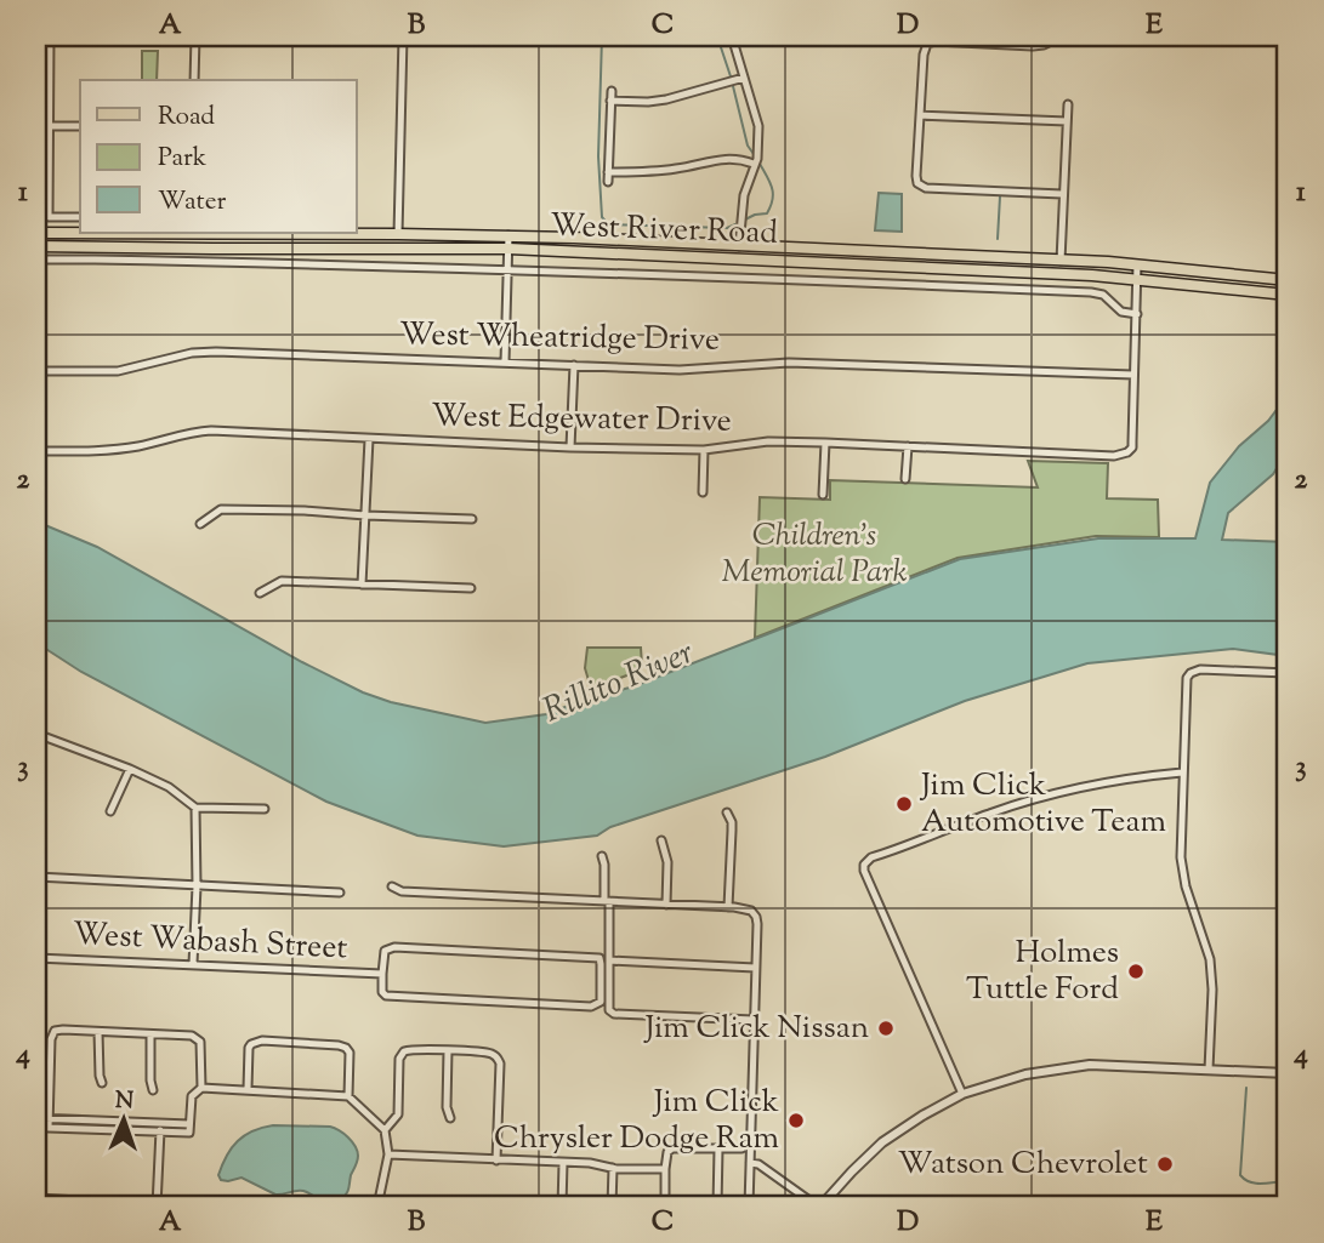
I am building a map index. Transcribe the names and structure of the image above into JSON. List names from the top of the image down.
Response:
{
  "streets": {
    "main road": ["West River Road"],
    "street": ["West Wheatridge Drive", "West Edgewater Drive", "West Wabash Street"]
  },
  "water": ["Rillito River"],
  "parks": ["Children's Memorial Park"],
  "places": [
    "Jim Click Automotive Team",
    "Holmes Tuttle Ford",
    "Jim Click Nissan",
    "Jim Click Chrysler Dodge Ram",
    "Watson Chevrolet"
  ],
  "legend": ["Road", "Park", "Water"],
  "north": "top",
  "grid": {
    "columns": [
      "A",
      "B",
      "C",
      "D",
      "E"
    ],
    "rows": [
      "1",
      "2",
      "3",
      "4"
    ]
  }
}
